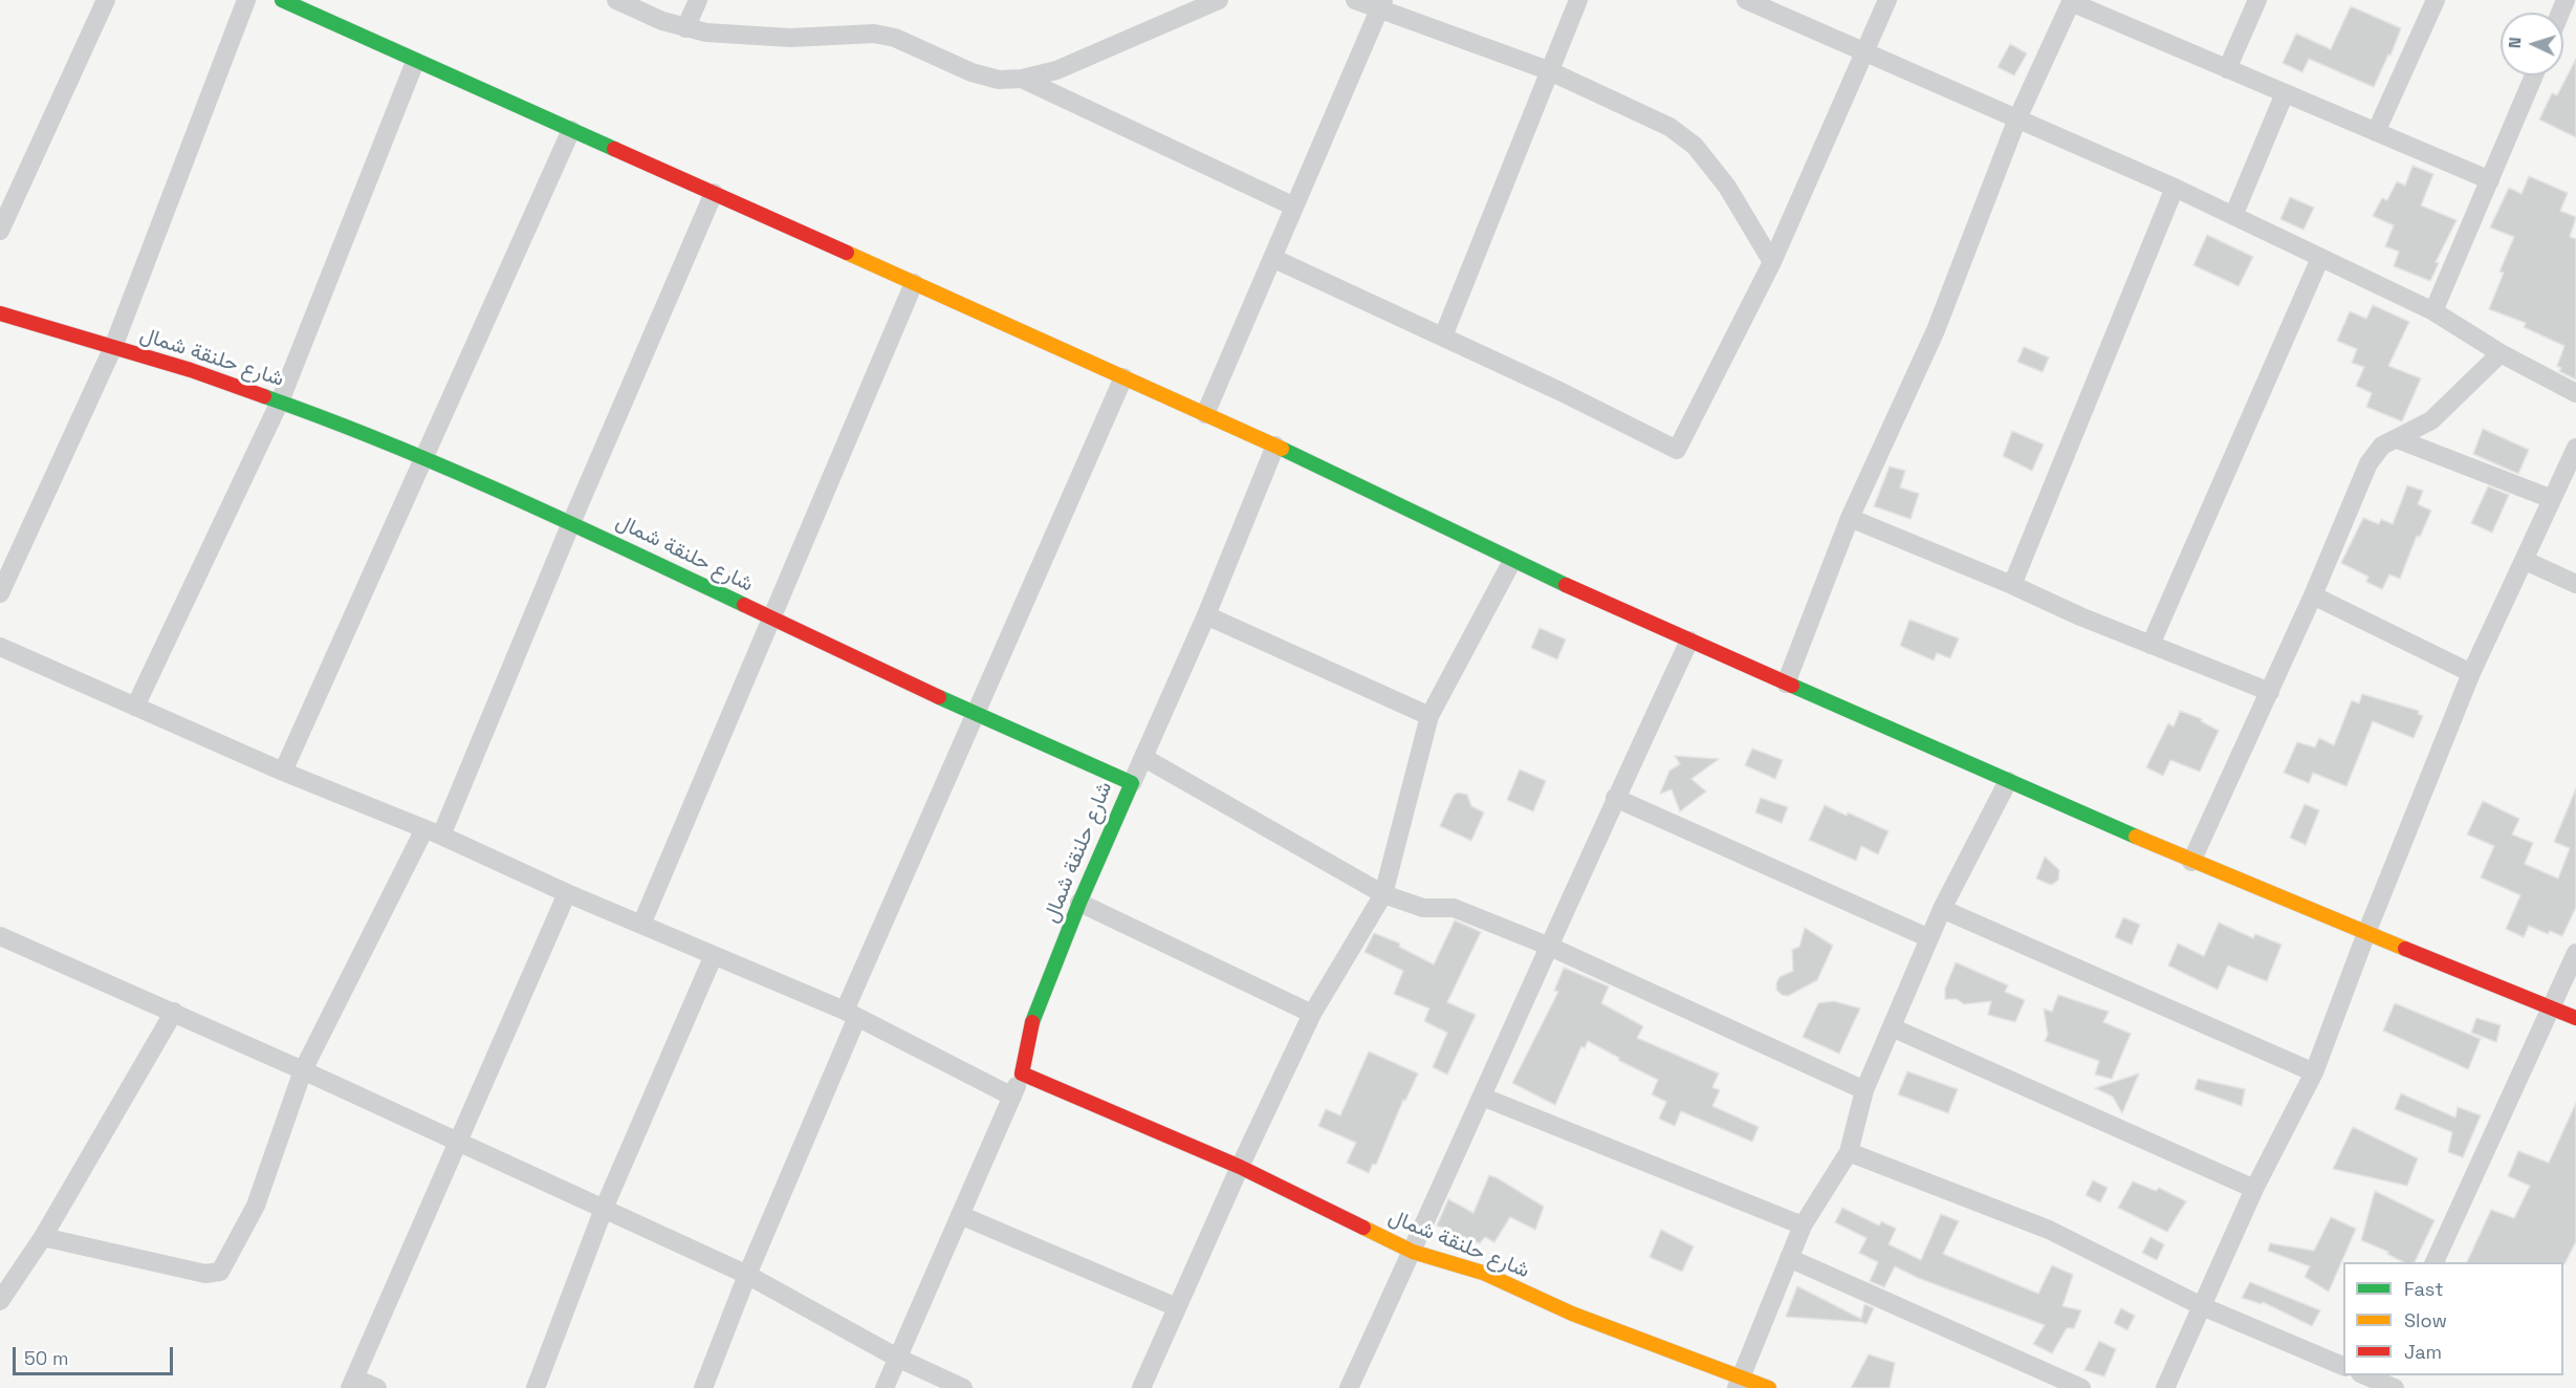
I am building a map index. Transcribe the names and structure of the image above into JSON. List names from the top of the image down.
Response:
{
  "streets": {
    "street": ["شارع حلنقة شمال"]
  },
  "legend": ["Fast", "Slow", "Jam"],
  "scale_bar": "50 m",
  "north": "left"
}
